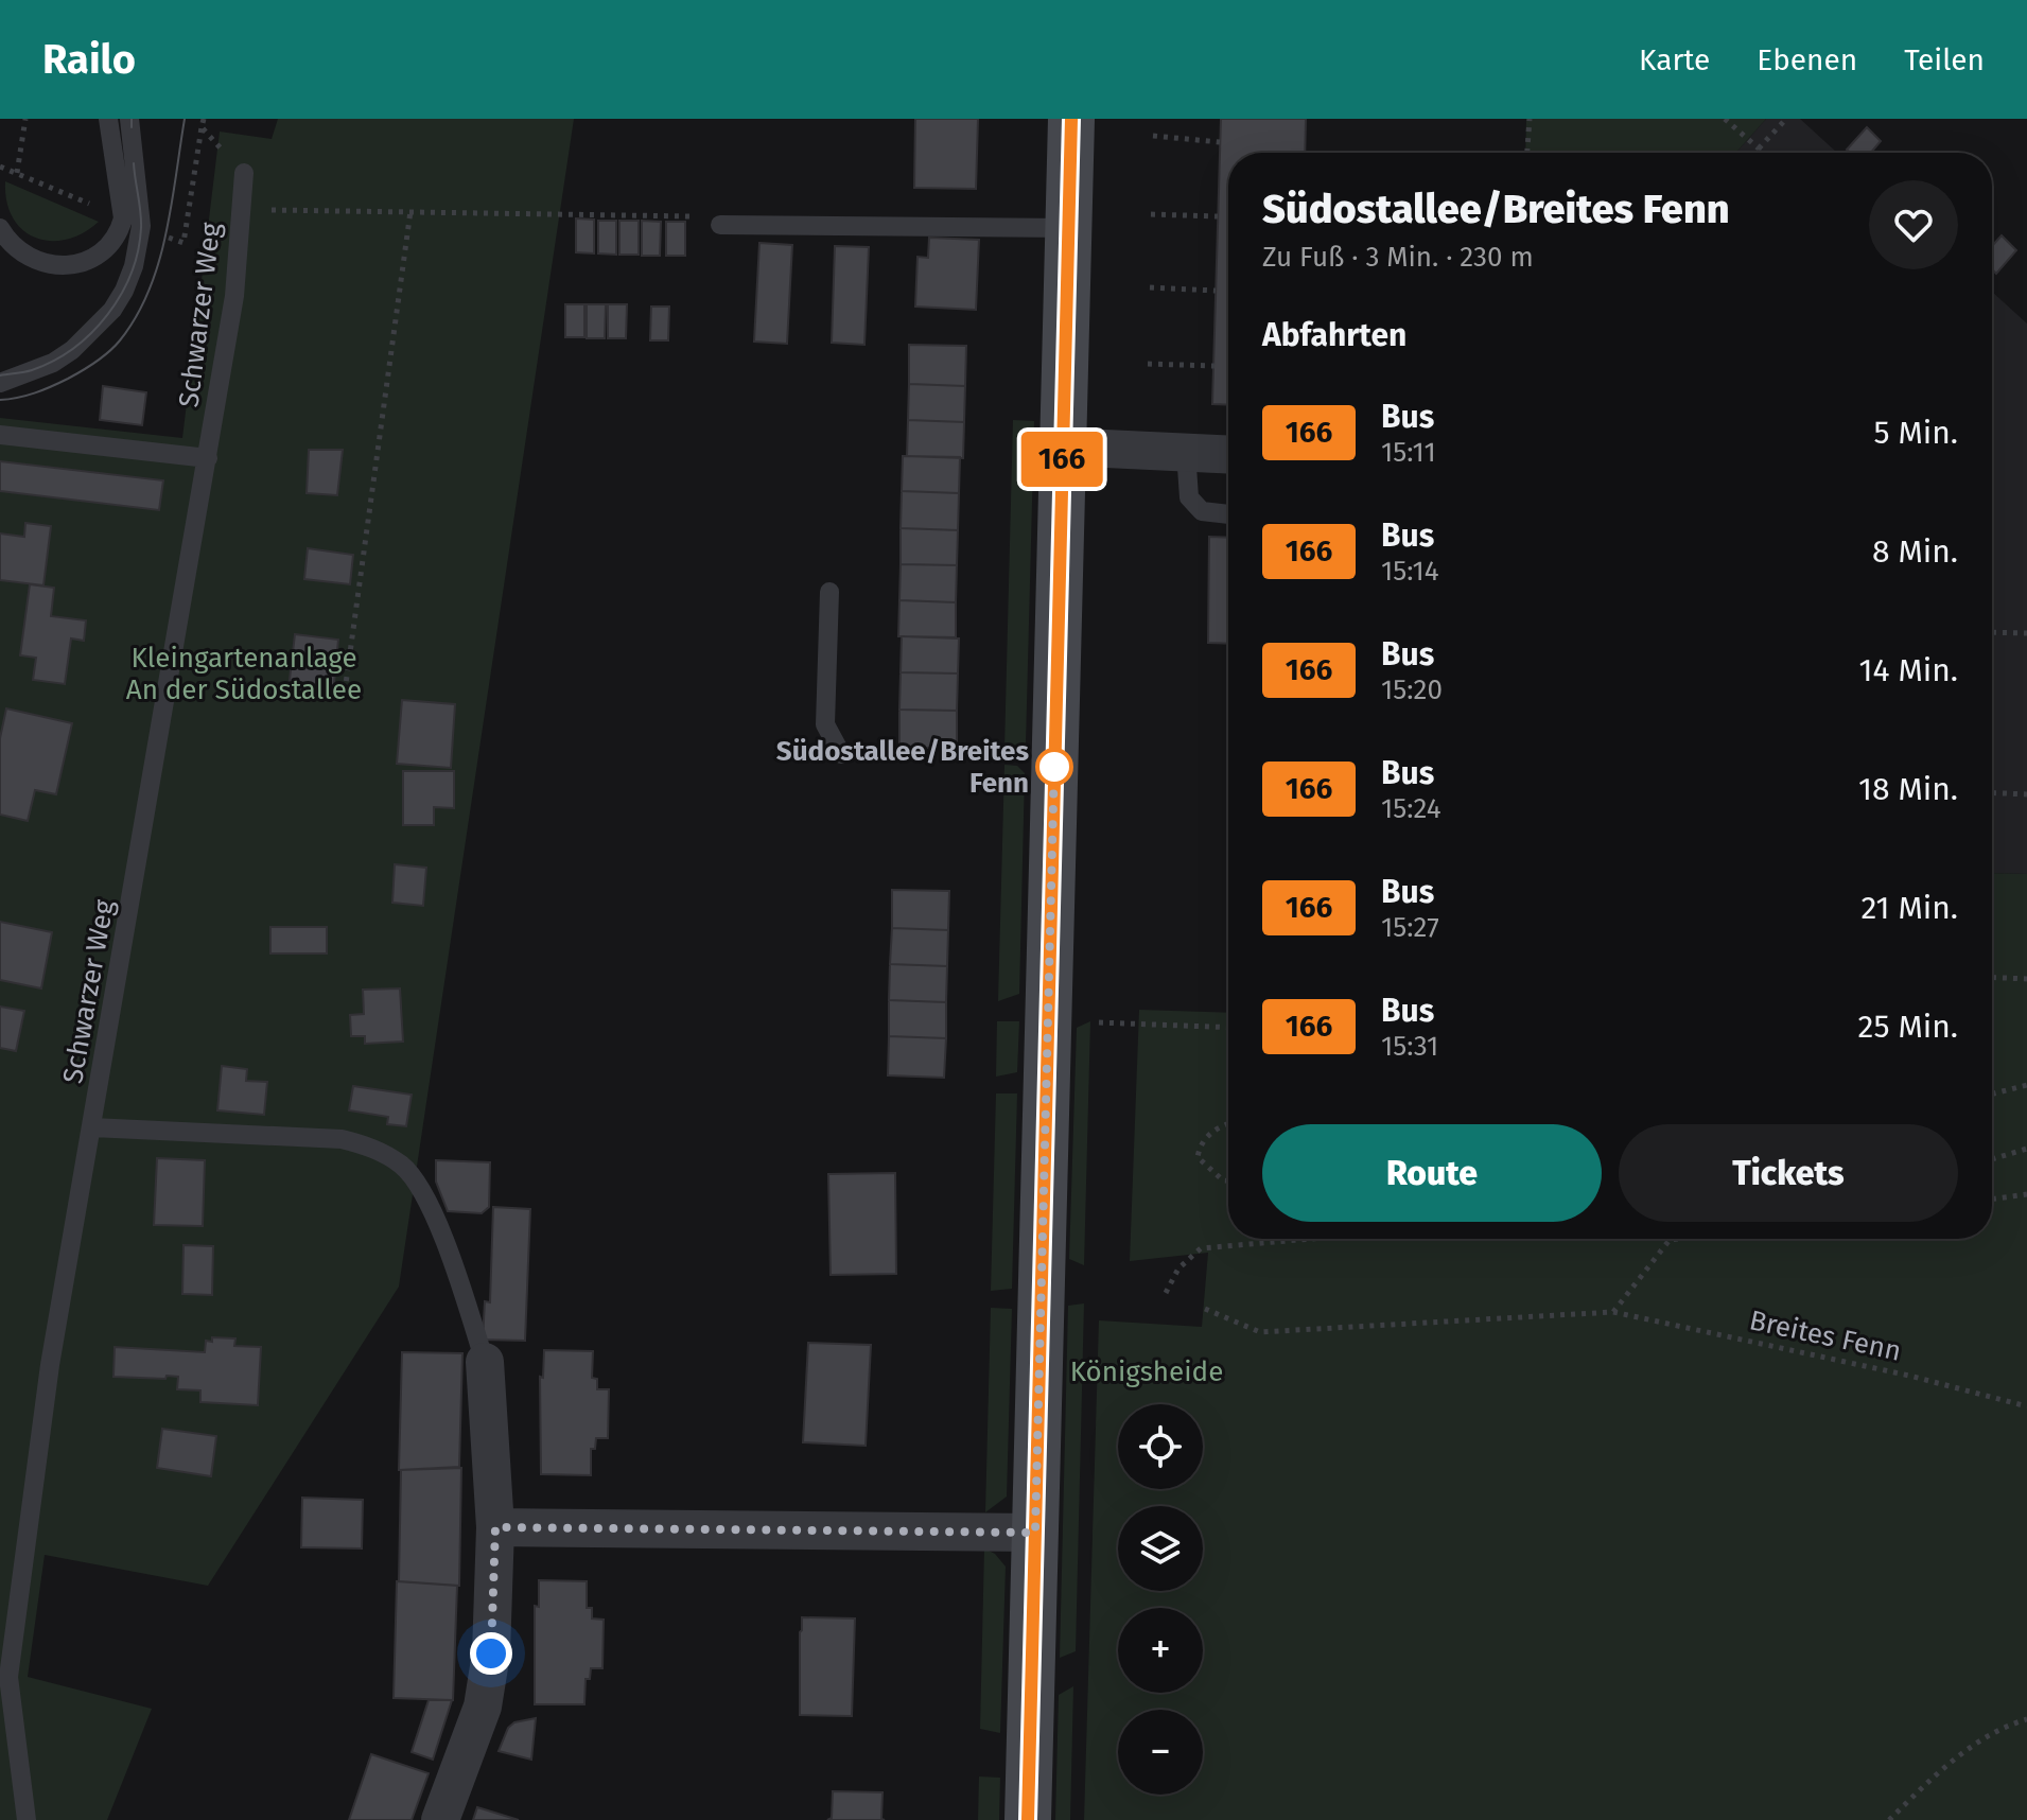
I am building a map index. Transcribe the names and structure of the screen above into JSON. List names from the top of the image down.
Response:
{
  "streets": {
    "lane": ["Schwarzer Weg"],
    "path": ["Breites Fenn"]
  },
  "parks": ["Kleingartenanlage An der Südostallee", "Königsheide"],
  "places": ["Südostallee/Breites Fenn"],
  "lines": ["bus line 166"],
  "page": {
    "header": "Railo",
    "nav": ["Karte", "Ebenen", "Teilen"],
    "on_map": "166",
    "heading": [
      ["Südostallee/Breites Fenn", "Zu Fuß · 3 Min. · 230 m"],
      "Abfahrten"
    ],
    "list": [
      {
        "mark": "166",
        "name": "Bus",
        "note": "15:11",
        "value": "5 Min."
      },
      {
        "mark": "166",
        "name": "Bus",
        "note": "15:14",
        "value": "8 Min."
      },
      {
        "mark": "166",
        "name": "Bus",
        "note": "15:20",
        "value": "14 Min."
      },
      {
        "mark": "166",
        "name": "Bus",
        "note": "15:24",
        "value": "18 Min."
      },
      {
        "mark": "166",
        "name": "Bus",
        "note": "15:27",
        "value": "21 Min."
      },
      {
        "mark": "166",
        "name": "Bus",
        "note": "15:31",
        "value": "25 Min."
      }
    ],
    "buttons": ["Route", "Tickets"],
    "map_buttons": ["+", "−"]
  }
}
